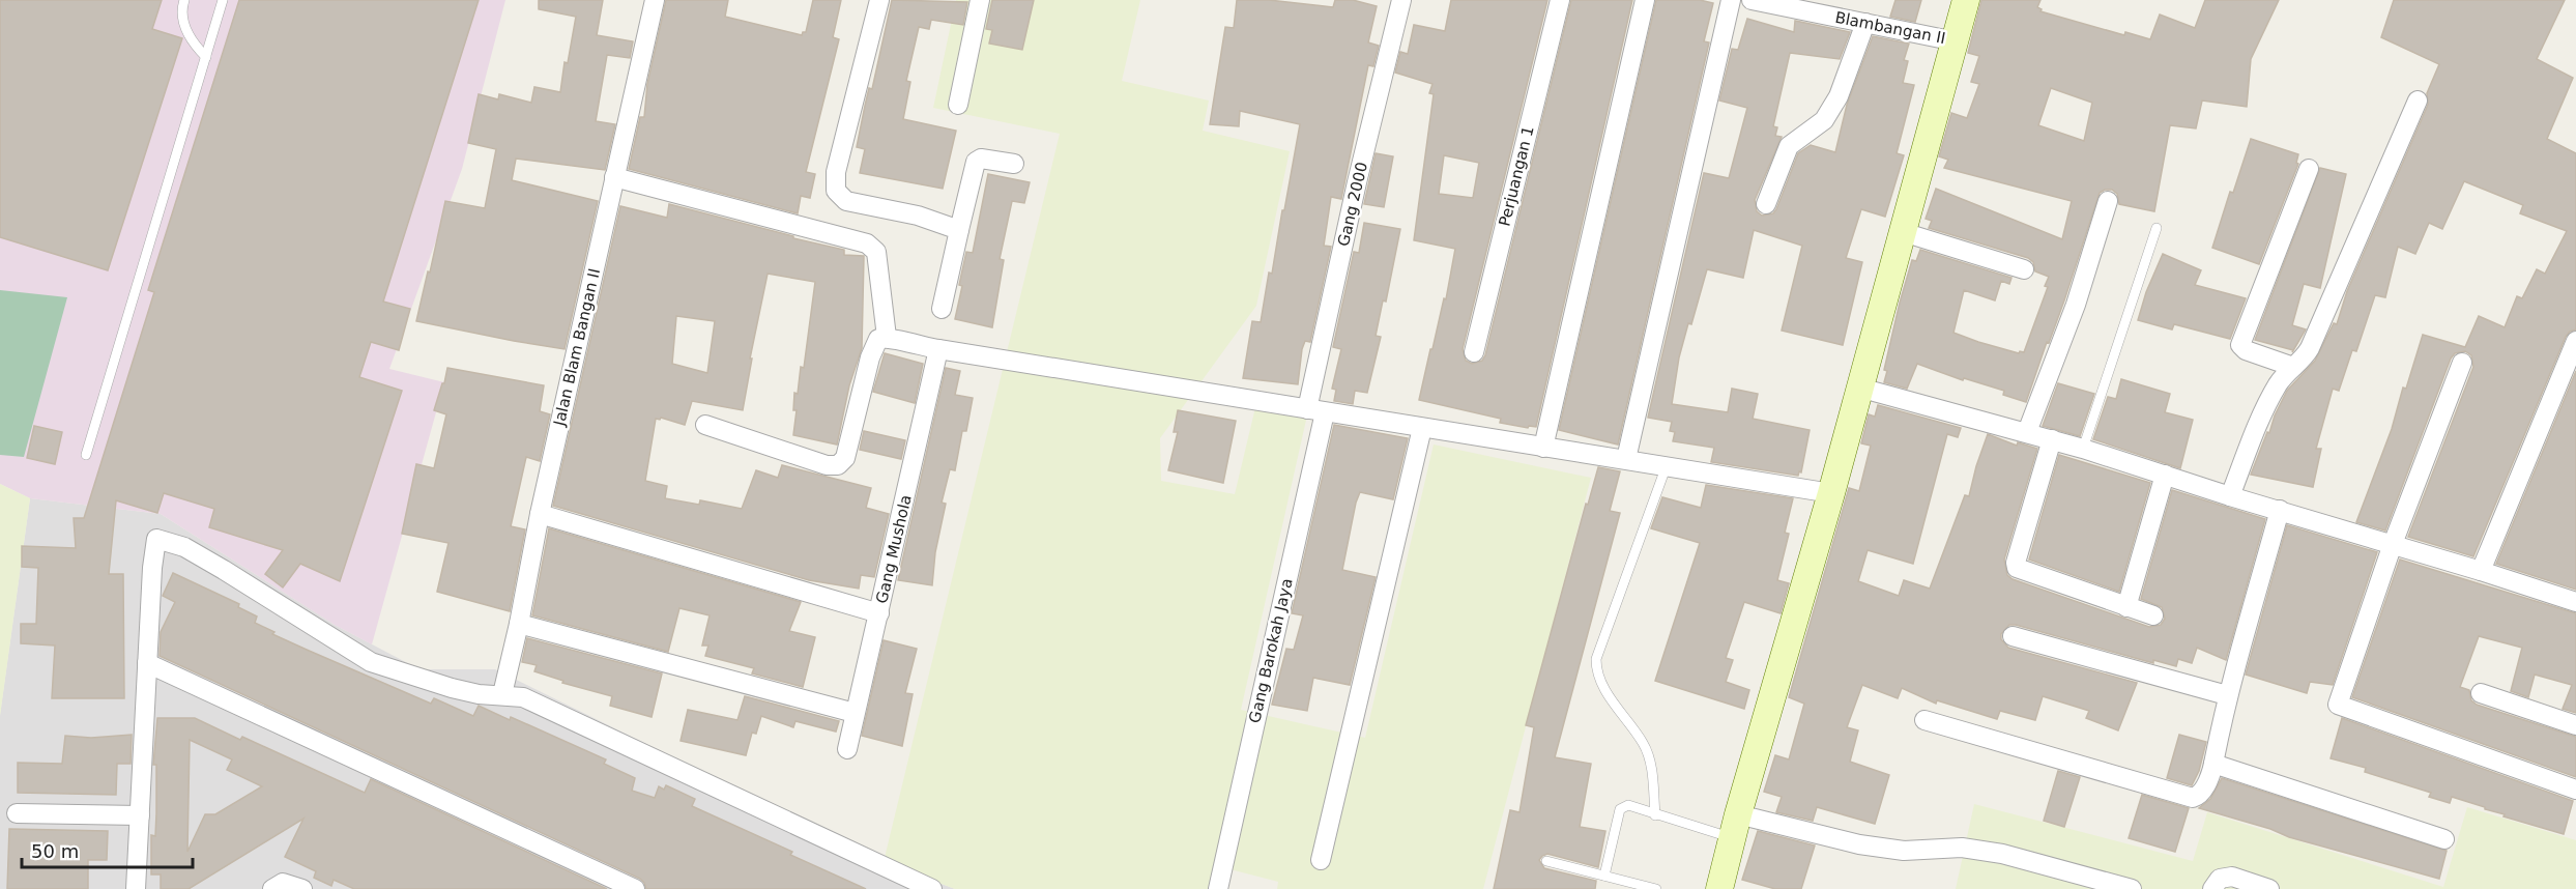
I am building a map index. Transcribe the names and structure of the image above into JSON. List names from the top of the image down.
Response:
{
  "streets": {
    "street": [
      "Blambangan II",
      "Perjuangan 1",
      "Gang 2000",
      "Jalan Blam Bangan II",
      "Gang Mushola",
      "Gang Barokah Jaya"
    ]
  },
  "crossings": [
    ["Gang 2000", "Gang Barokah Jaya"]
  ],
  "scale_bar": "50 m"
}
